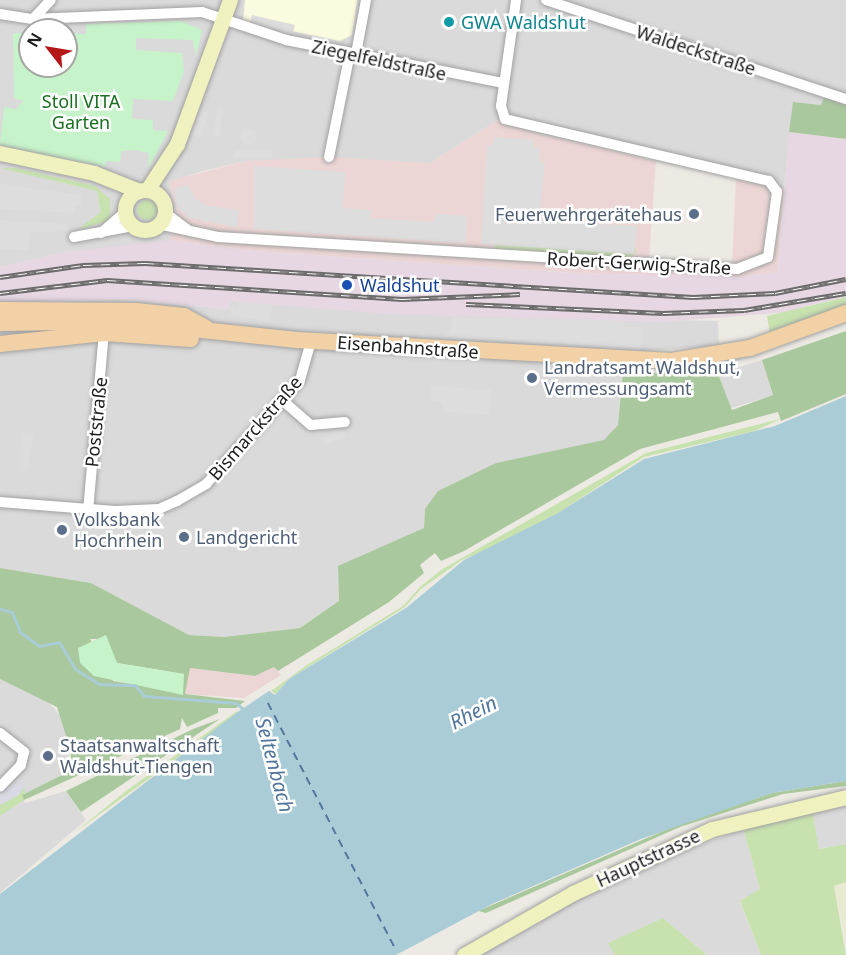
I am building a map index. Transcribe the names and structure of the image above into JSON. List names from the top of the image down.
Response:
{
  "streets": {
    "main road": ["Eisenbahnstraße"],
    "street": [
      "Waldeckstraße",
      "Ziegelfeldstraße",
      "Robert-Gerwig-Straße",
      "Poststraße",
      "Bismarckstraße",
      "Hauptstrasse"
    ]
  },
  "crossings": [
    ["Ziegelfeldstraße", "Robert-Gerwig-Straße"],
    ["Eisenbahnstraße", "Bismarckstraße"],
    ["Poststraße", "Bismarckstraße"]
  ],
  "water": ["Rhein", "Seltenbach"],
  "parks": ["Stoll VITA Garten"],
  "places": [
    "GWA Waldshut",
    "Feuerwehrgerätehaus",
    "Waldshut",
    "Landratsamt Waldshut, Vermessungsamt",
    "Volksbank Hochrhein",
    "Landgericht",
    "Staatsanwaltschaft Waldshut-Tiengen"
  ],
  "north": "top left"
}
